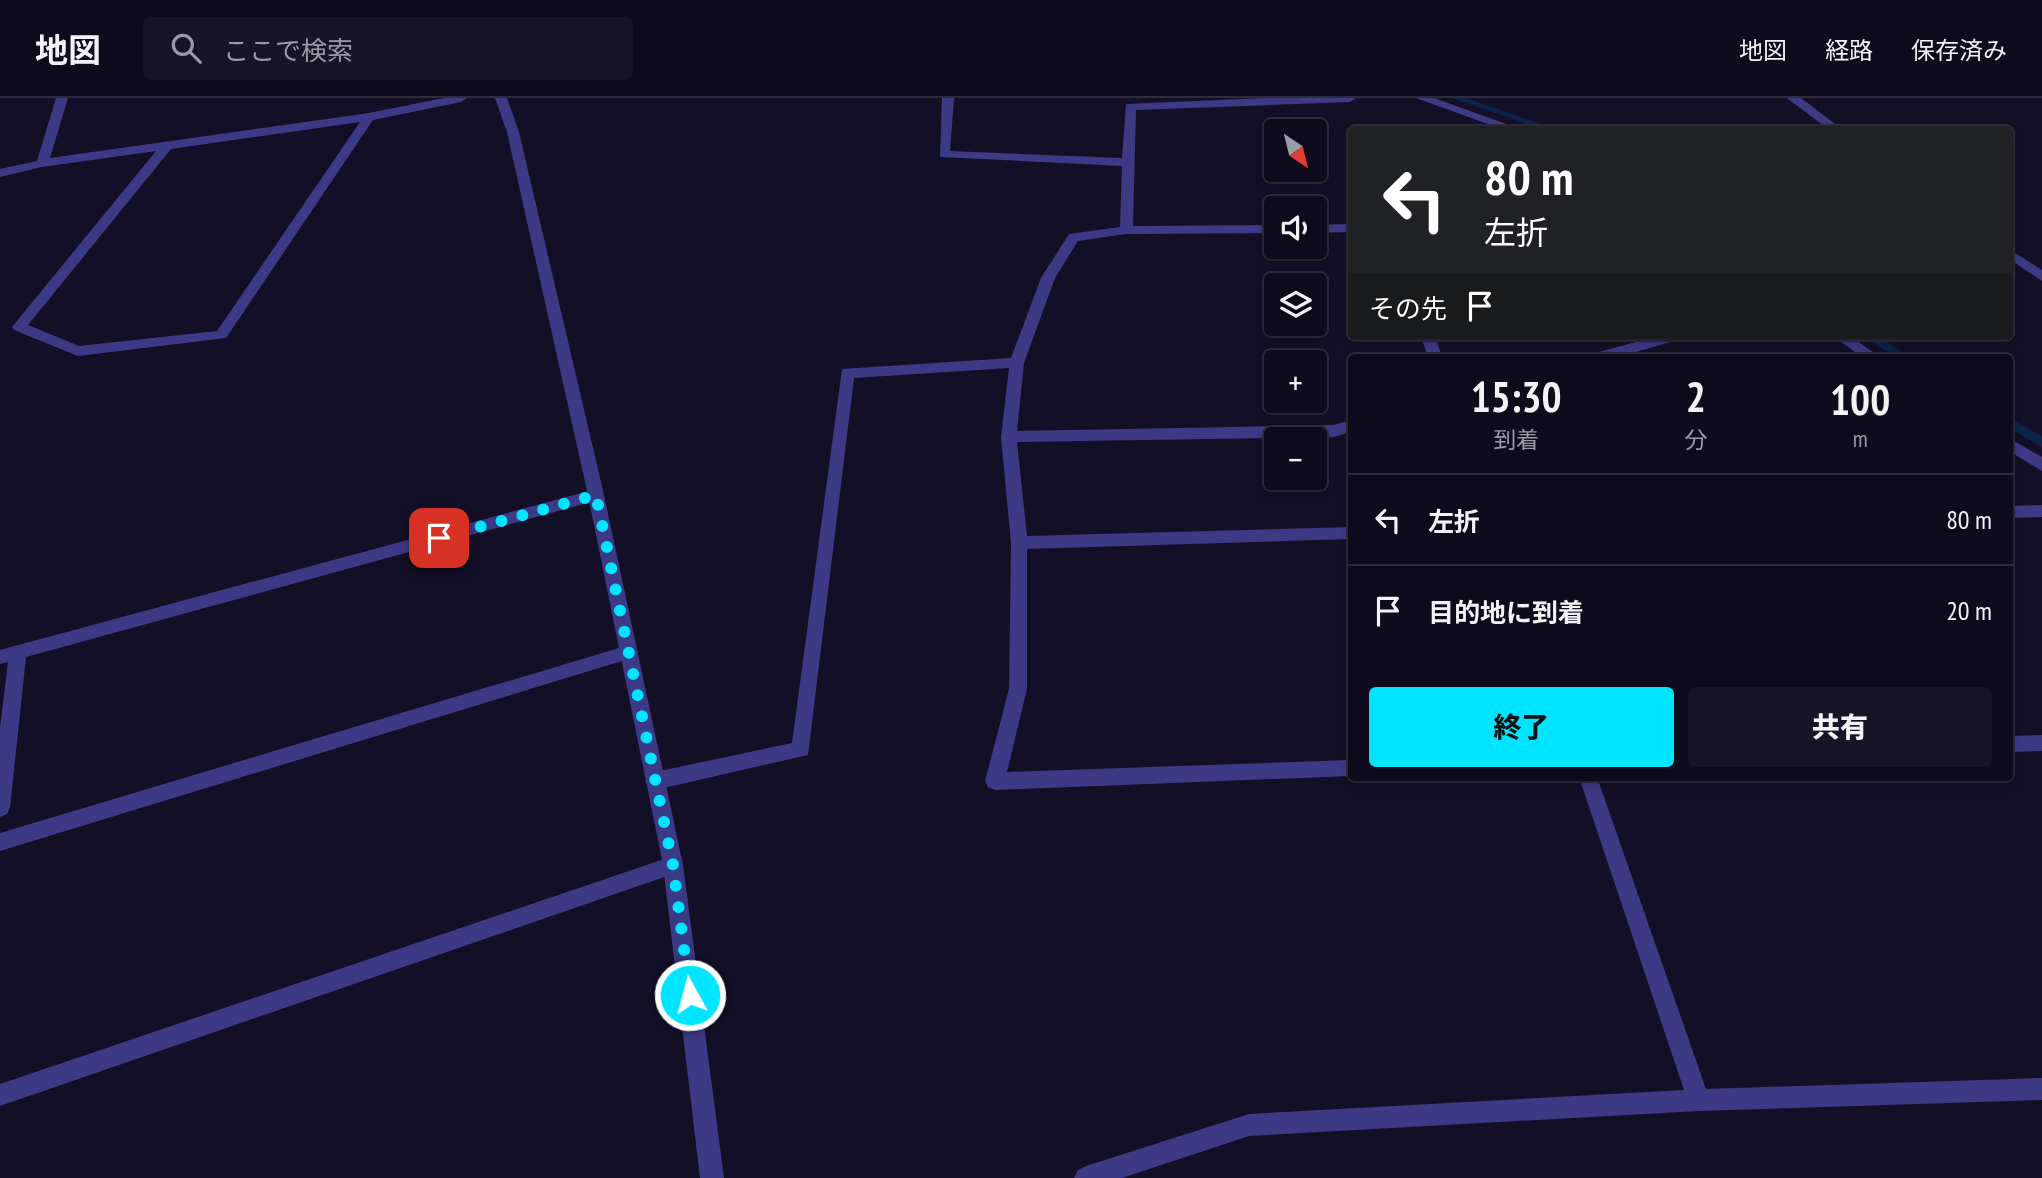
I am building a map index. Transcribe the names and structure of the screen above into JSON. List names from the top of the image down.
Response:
{
  "north": "bottom right",
  "page": {
    "header": "地図",
    "search": "ここで検索",
    "nav": ["地図", "経路", "保存済み"],
    "map_buttons": ["+", "−"],
    "turn": ["80 m", "左折"],
    "then": "その先",
    "eta": [
      "15:30",
      "到着",
      "2",
      "分",
      "100",
      "m"
    ],
    "list": [
      {
        "name": "左折",
        "value": "80 m"
      },
      {
        "name": "目的地に到着",
        "value": "20 m"
      }
    ],
    "buttons": ["終了", "共有"]
  }
}
